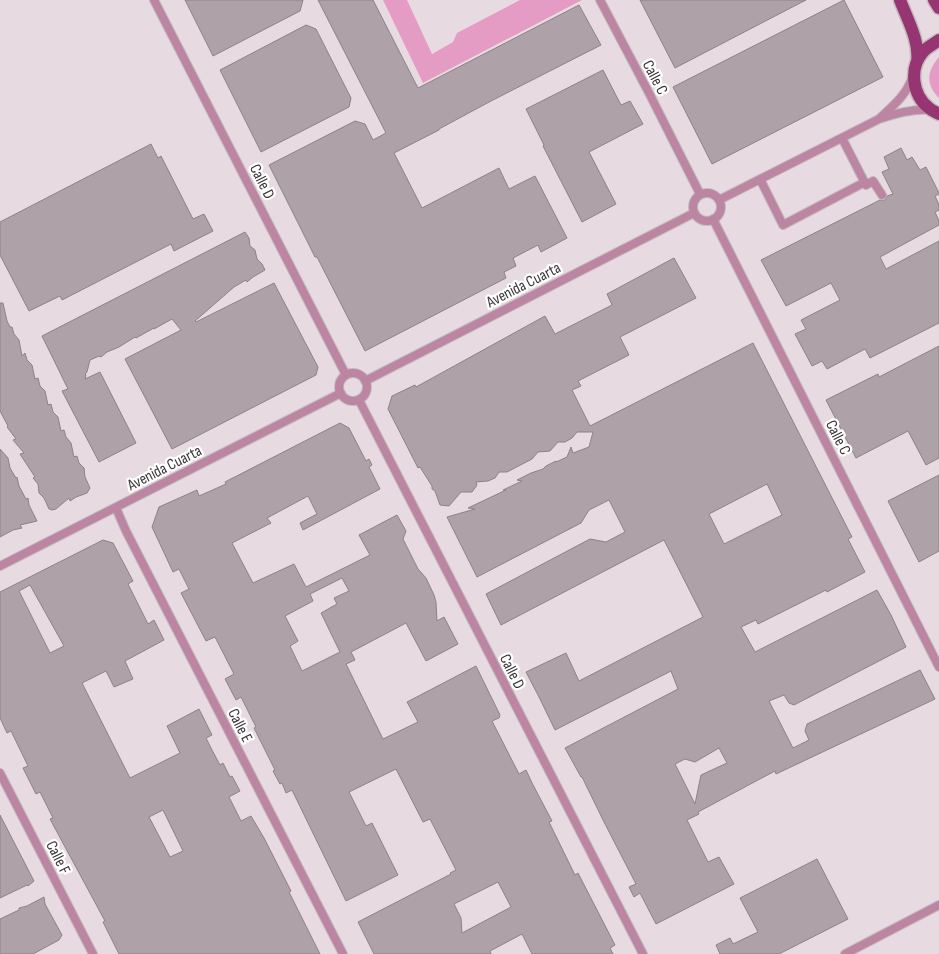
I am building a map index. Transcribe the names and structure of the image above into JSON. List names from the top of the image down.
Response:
{
  "streets": {
    "street": [
      "Calle C",
      "Calle D",
      "Avenida Cuarta",
      "Calle E",
      "Calle F"
    ]
  },
  "crossings": [
    ["Calle C", "Avenida Cuarta"],
    ["Calle D", "Avenida Cuarta"],
    ["Avenida Cuarta", "Calle E"]
  ]
}
